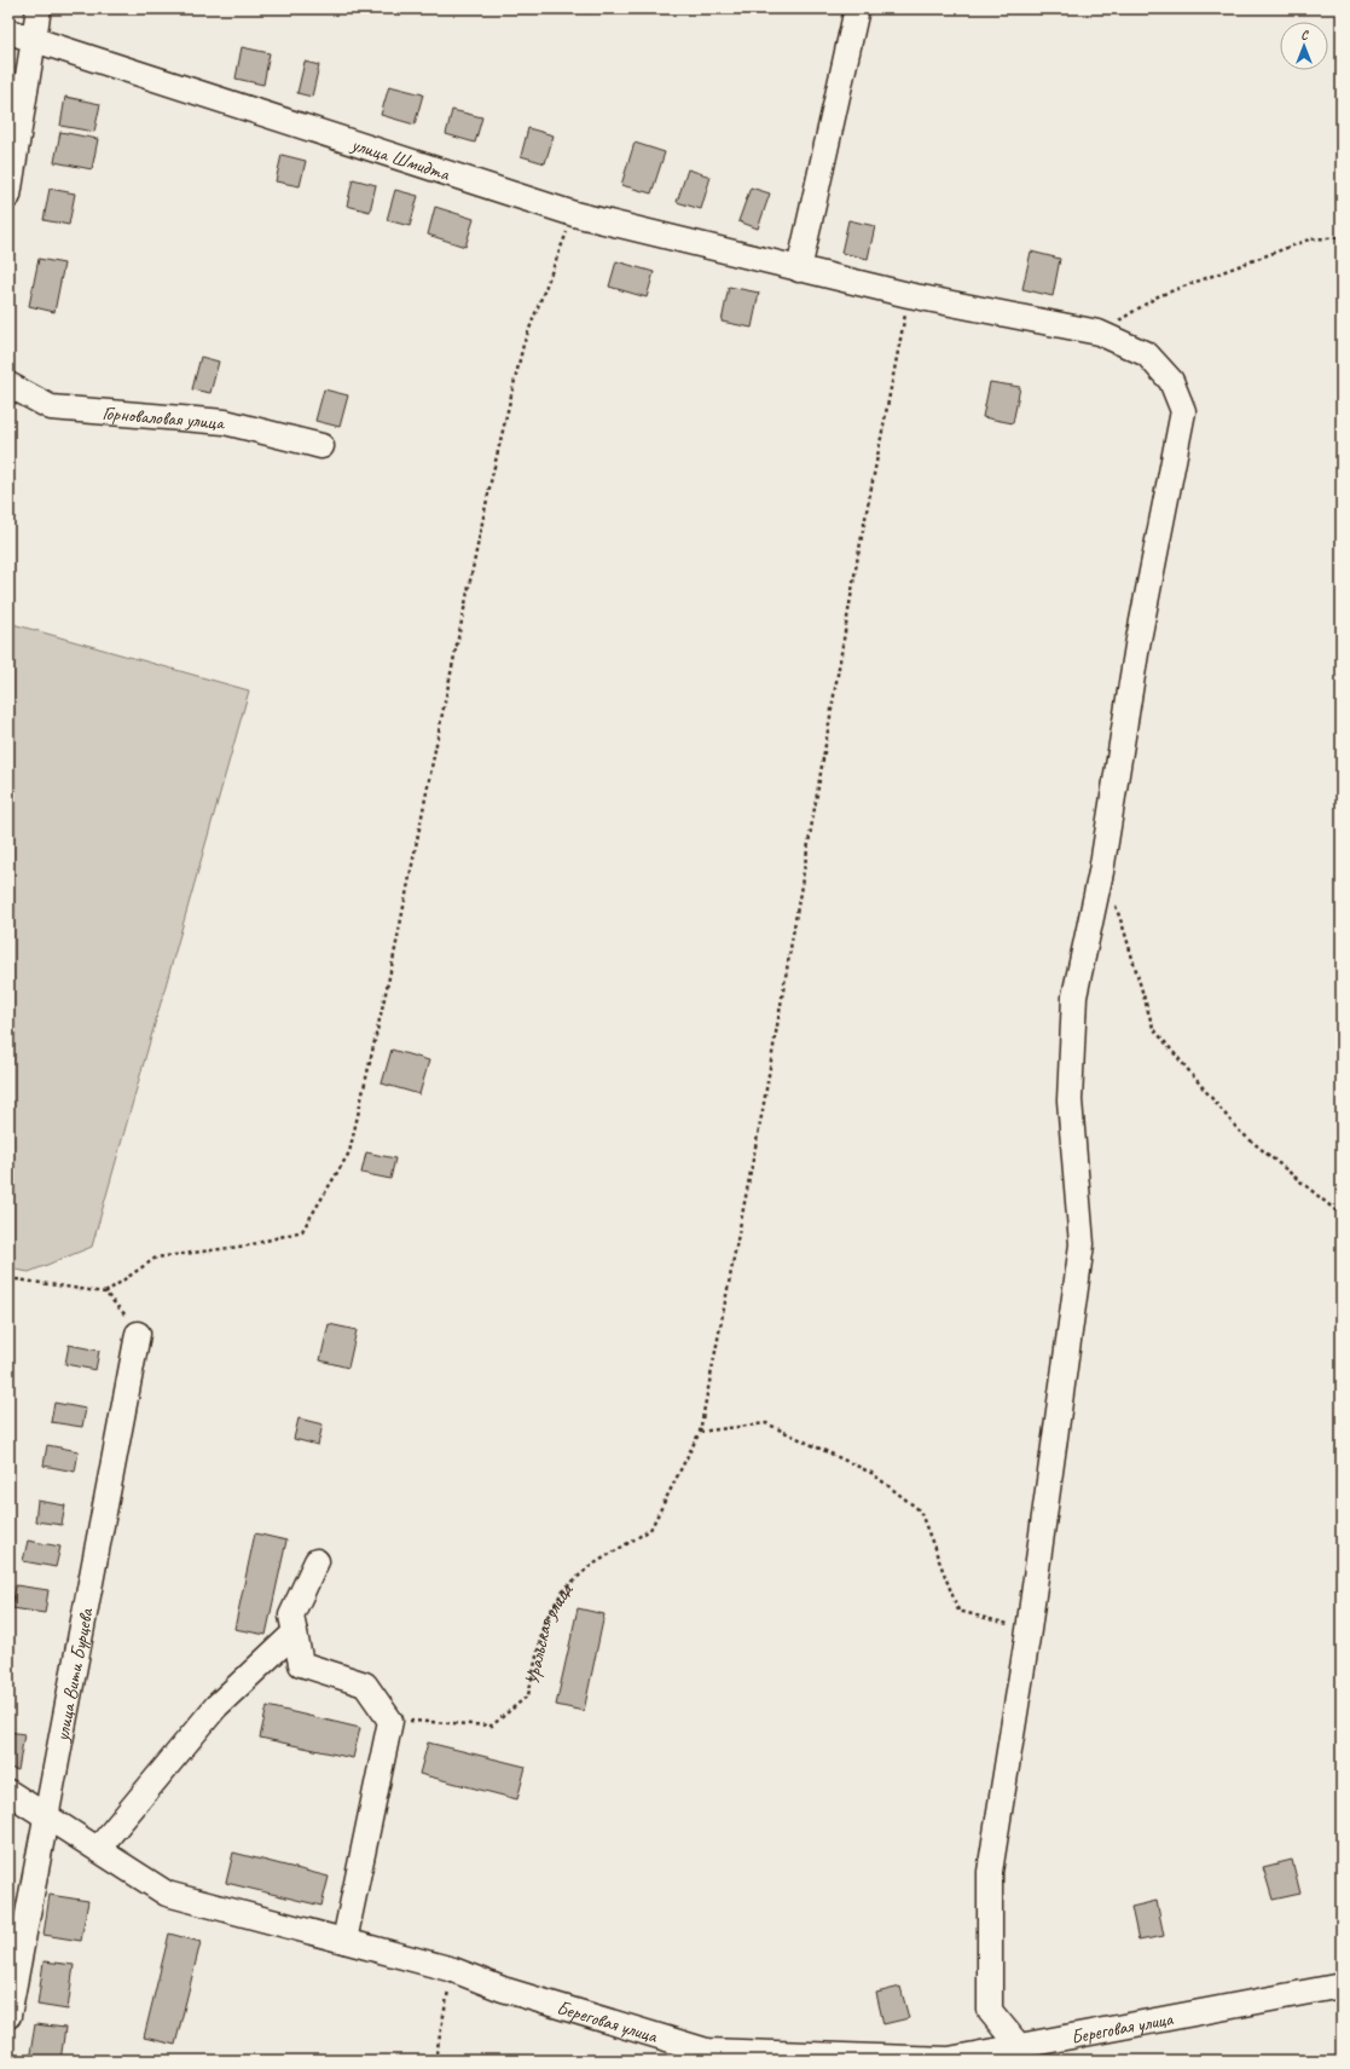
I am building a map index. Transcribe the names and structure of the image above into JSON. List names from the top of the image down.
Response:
{
  "streets": {
    "street": [
      "улица Шмидта",
      "Горноваловая улица",
      "улица Вити Бурцева",
      "Береговая улица"
    ],
    "path": ["Уральская улица"]
  },
  "crossings": [
    ["улица Шмидта", "Уральская улица"],
    ["улица Шмидта", "Береговая улица"],
    ["улица Вити Бурцева", "Береговая улица"]
  ],
  "north": "top"
}
